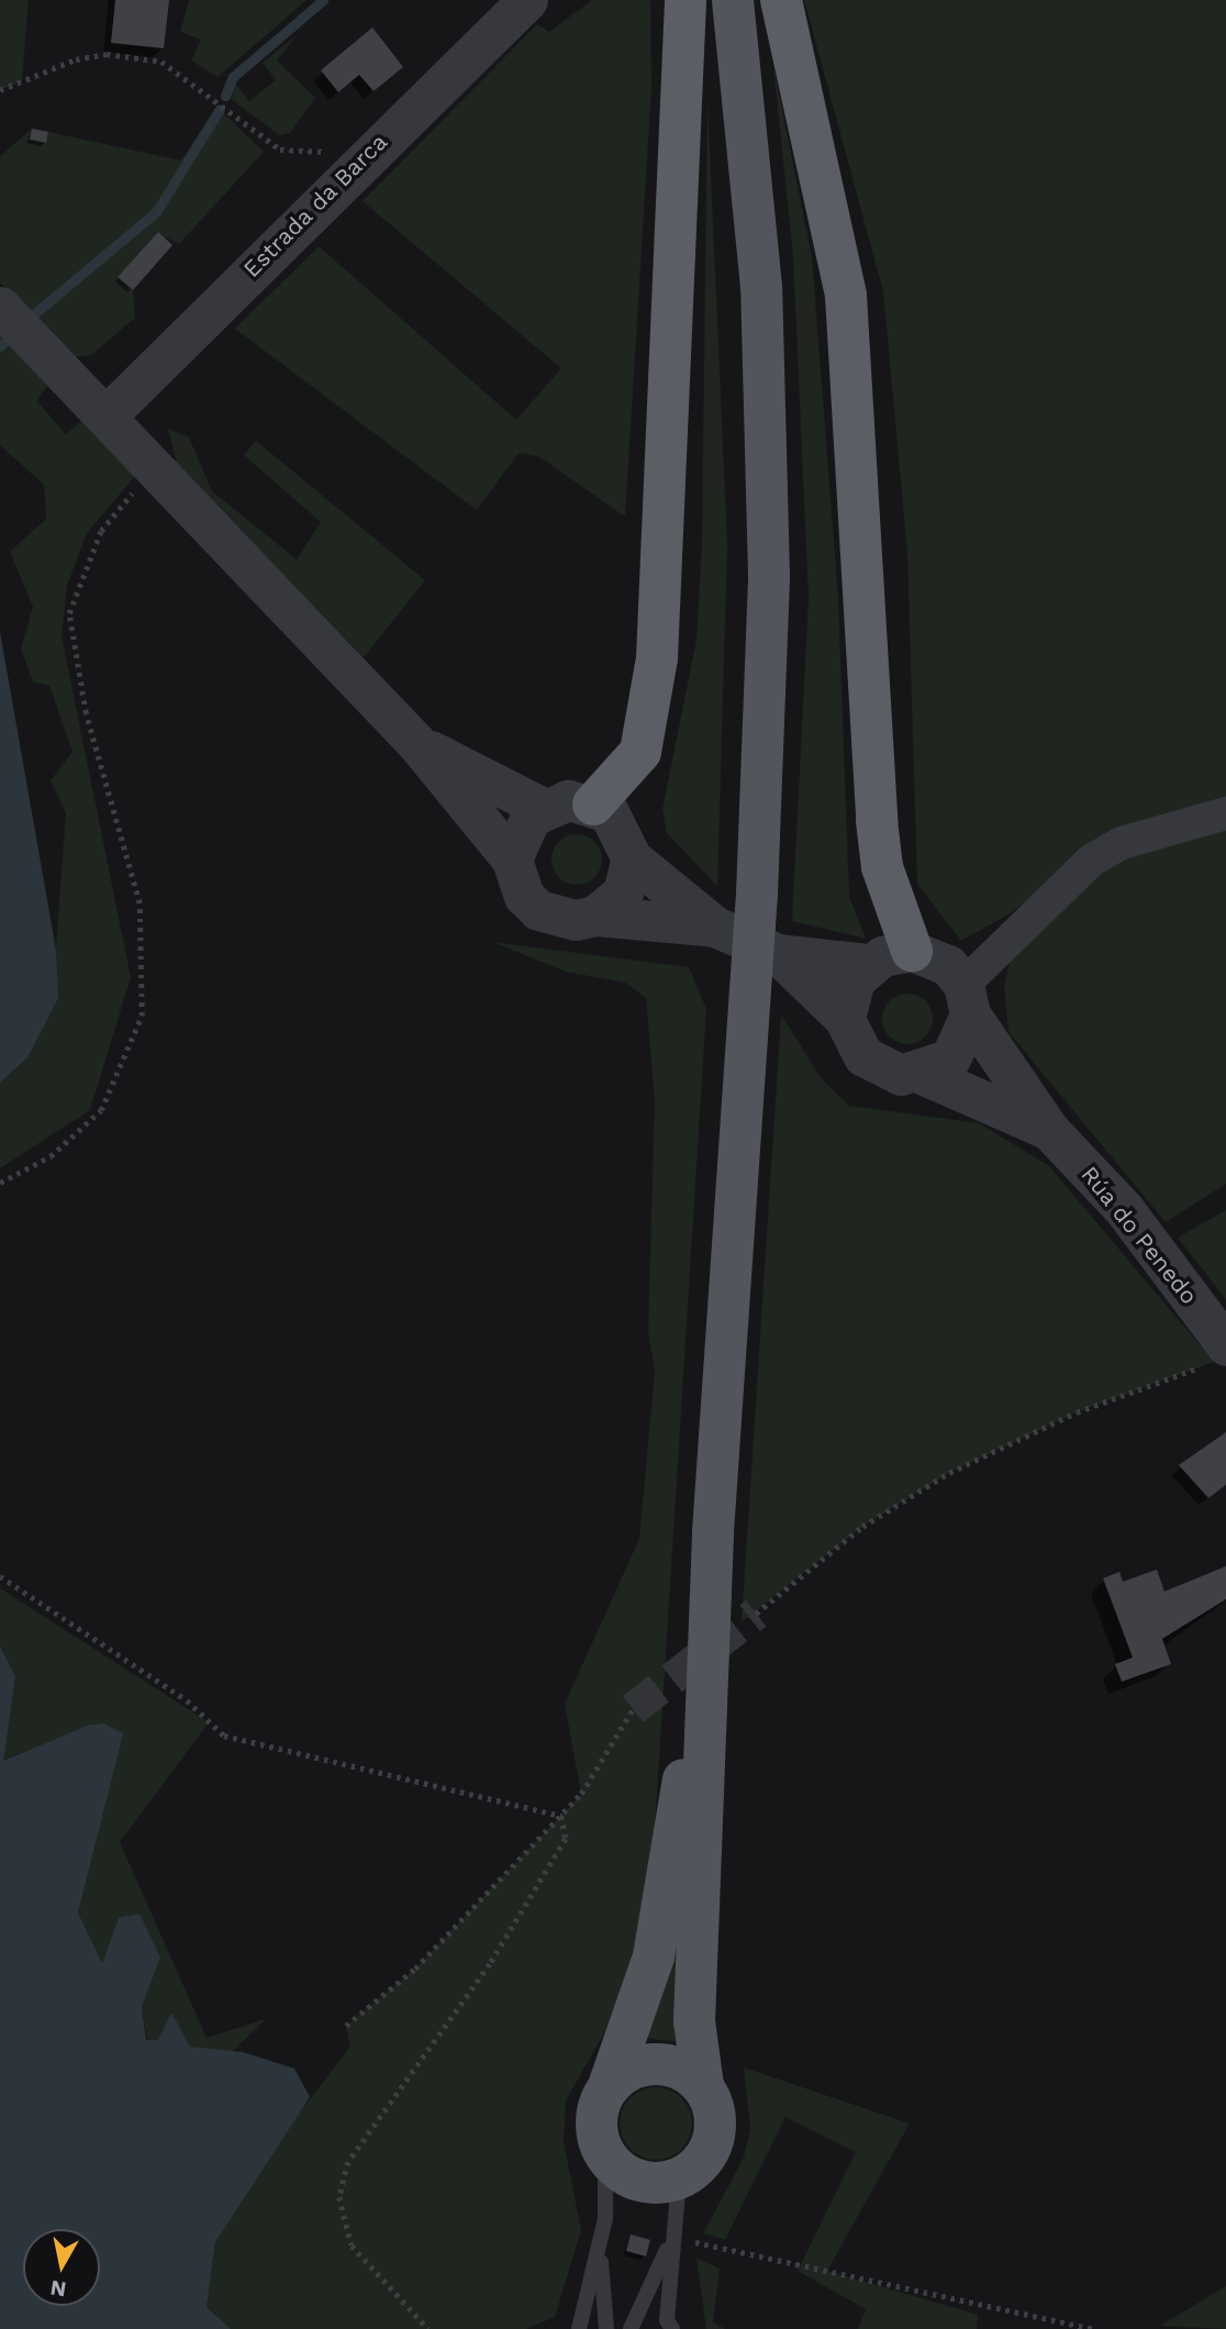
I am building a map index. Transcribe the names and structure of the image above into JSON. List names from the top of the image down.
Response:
{
  "streets": {
    "street": ["Estrada da Barca", "Rúa do Penedo"]
  },
  "north": "bottom"
}
